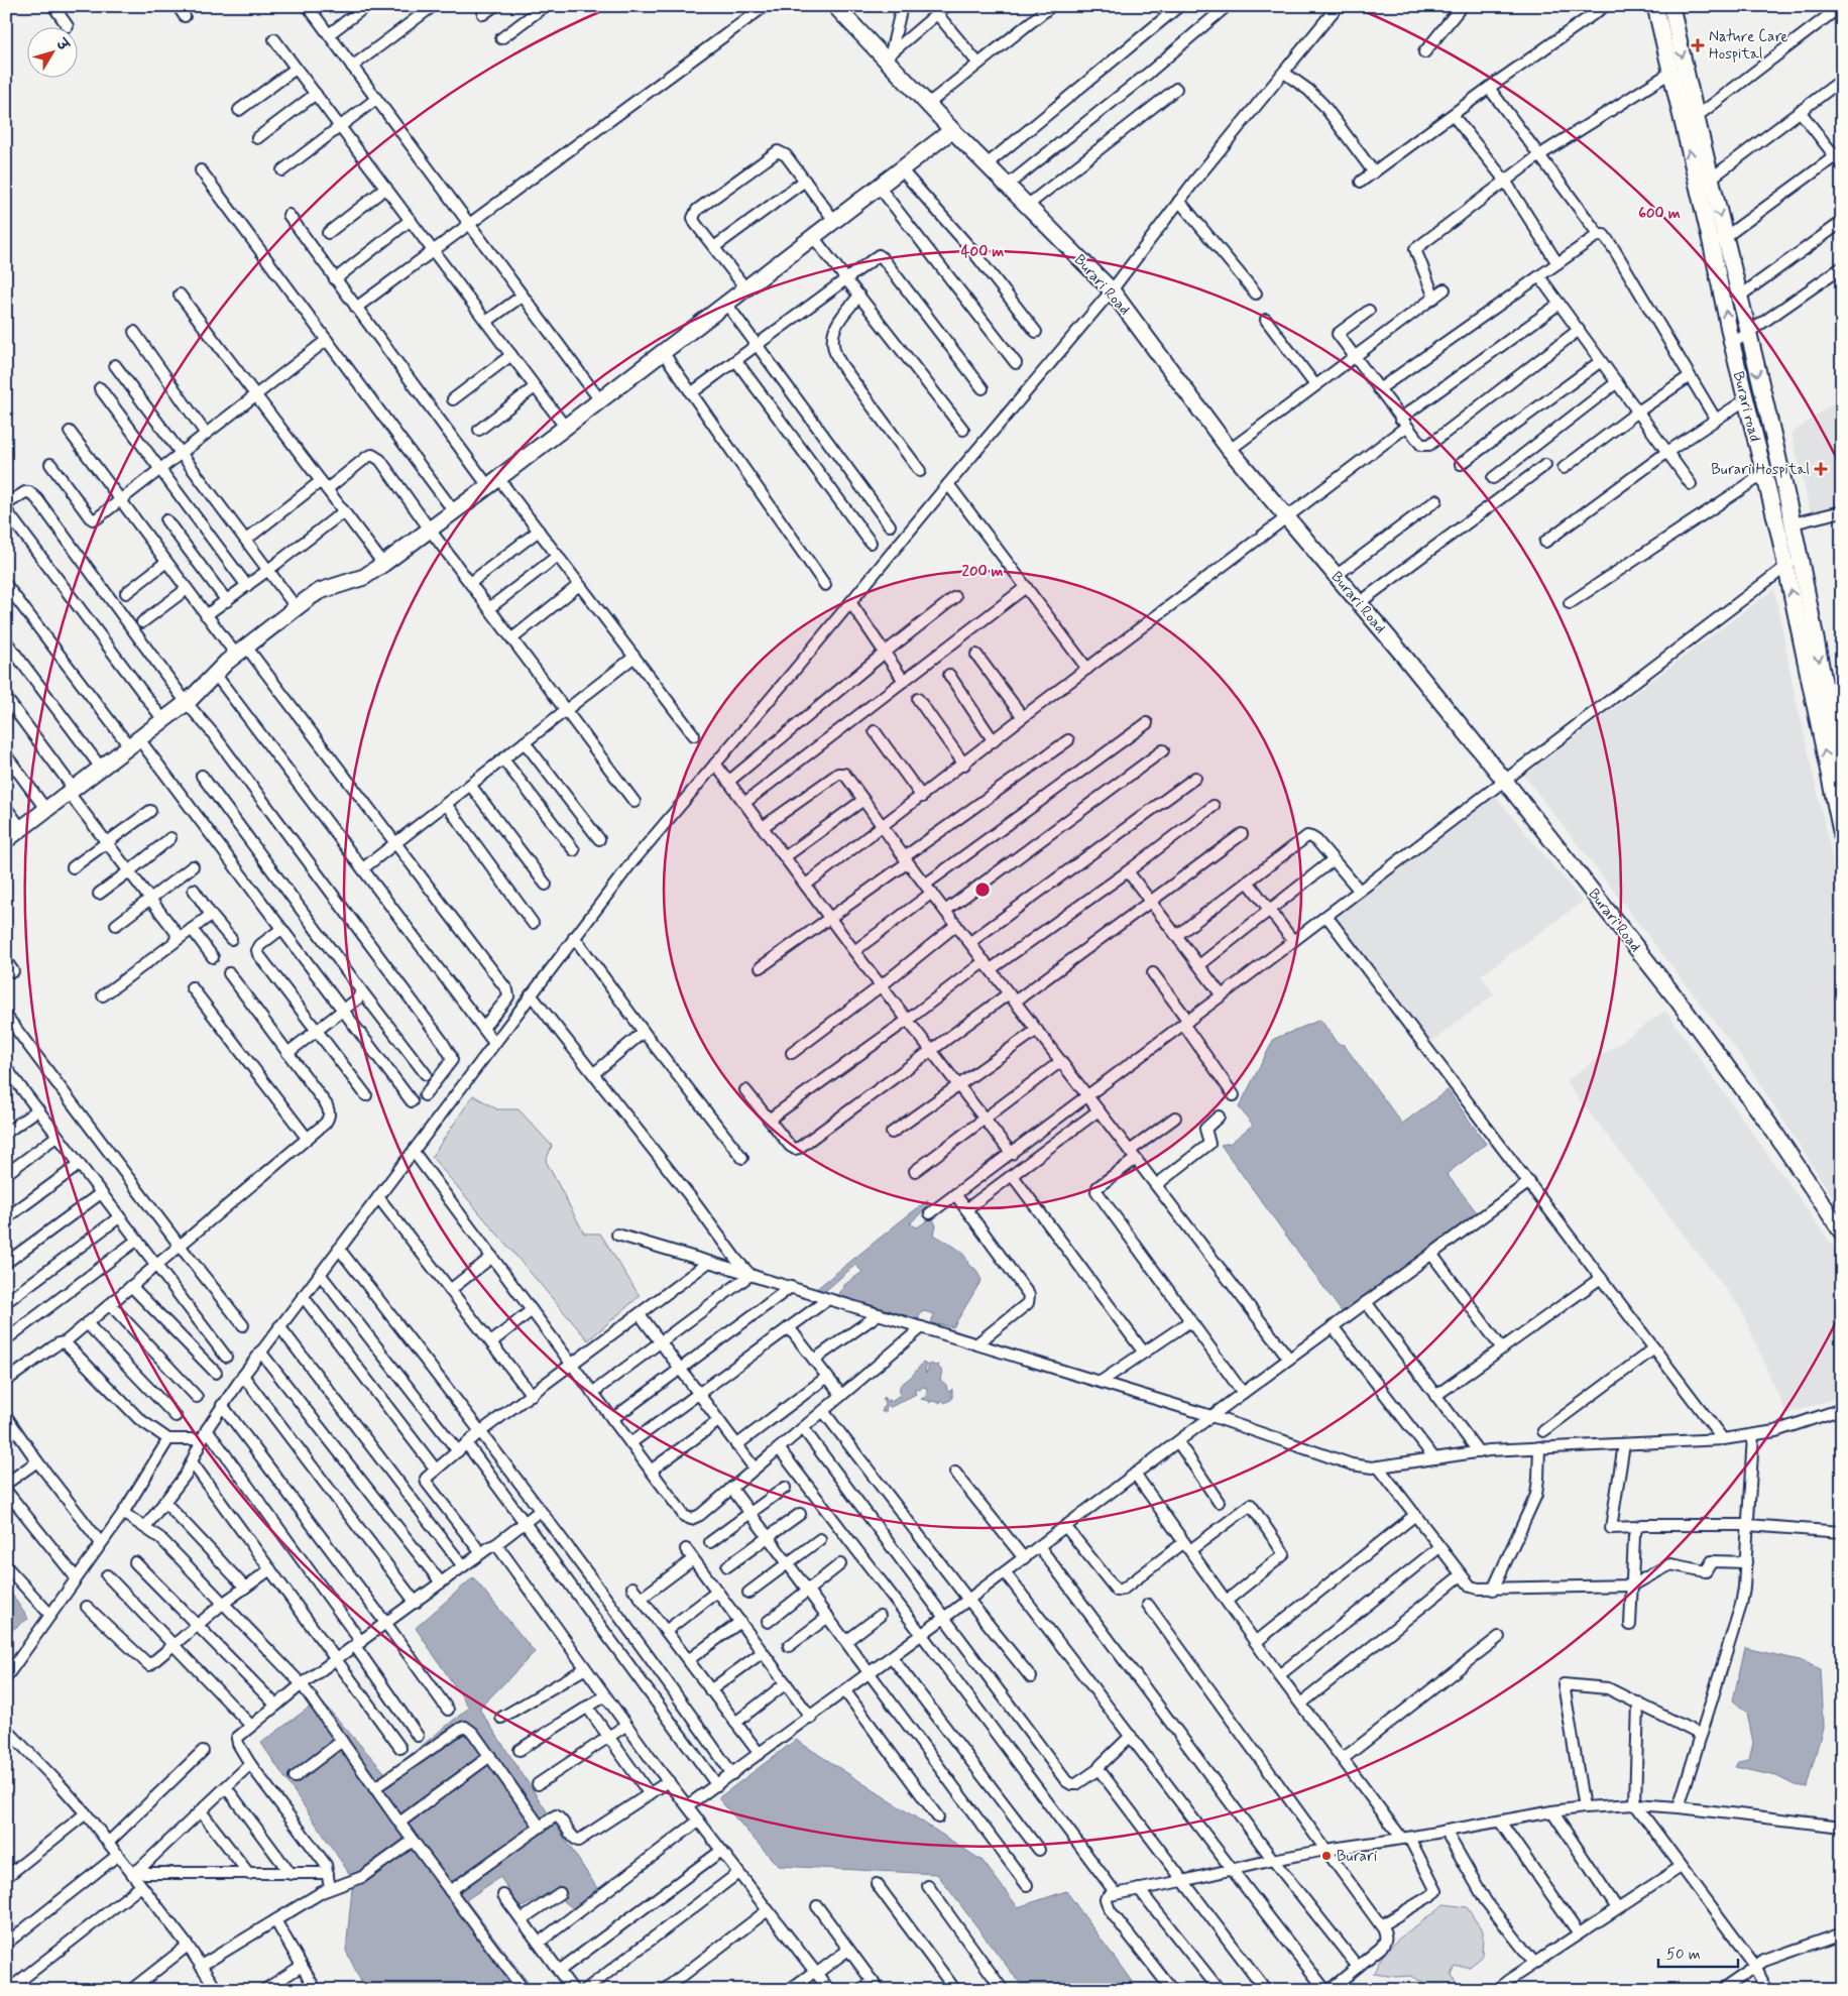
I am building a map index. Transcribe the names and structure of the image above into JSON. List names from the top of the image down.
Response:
{
  "streets": {
    "main road": ["Burari Road", "Burari road"]
  },
  "places": {
    "health": ["Nature Care Hospital", "Burari Hospital"],
    "other": ["Burari"]
  },
  "scale_bar": "50 m",
  "north": "top right",
  "rings": ["600 m", "400 m", "200 m"]
}
